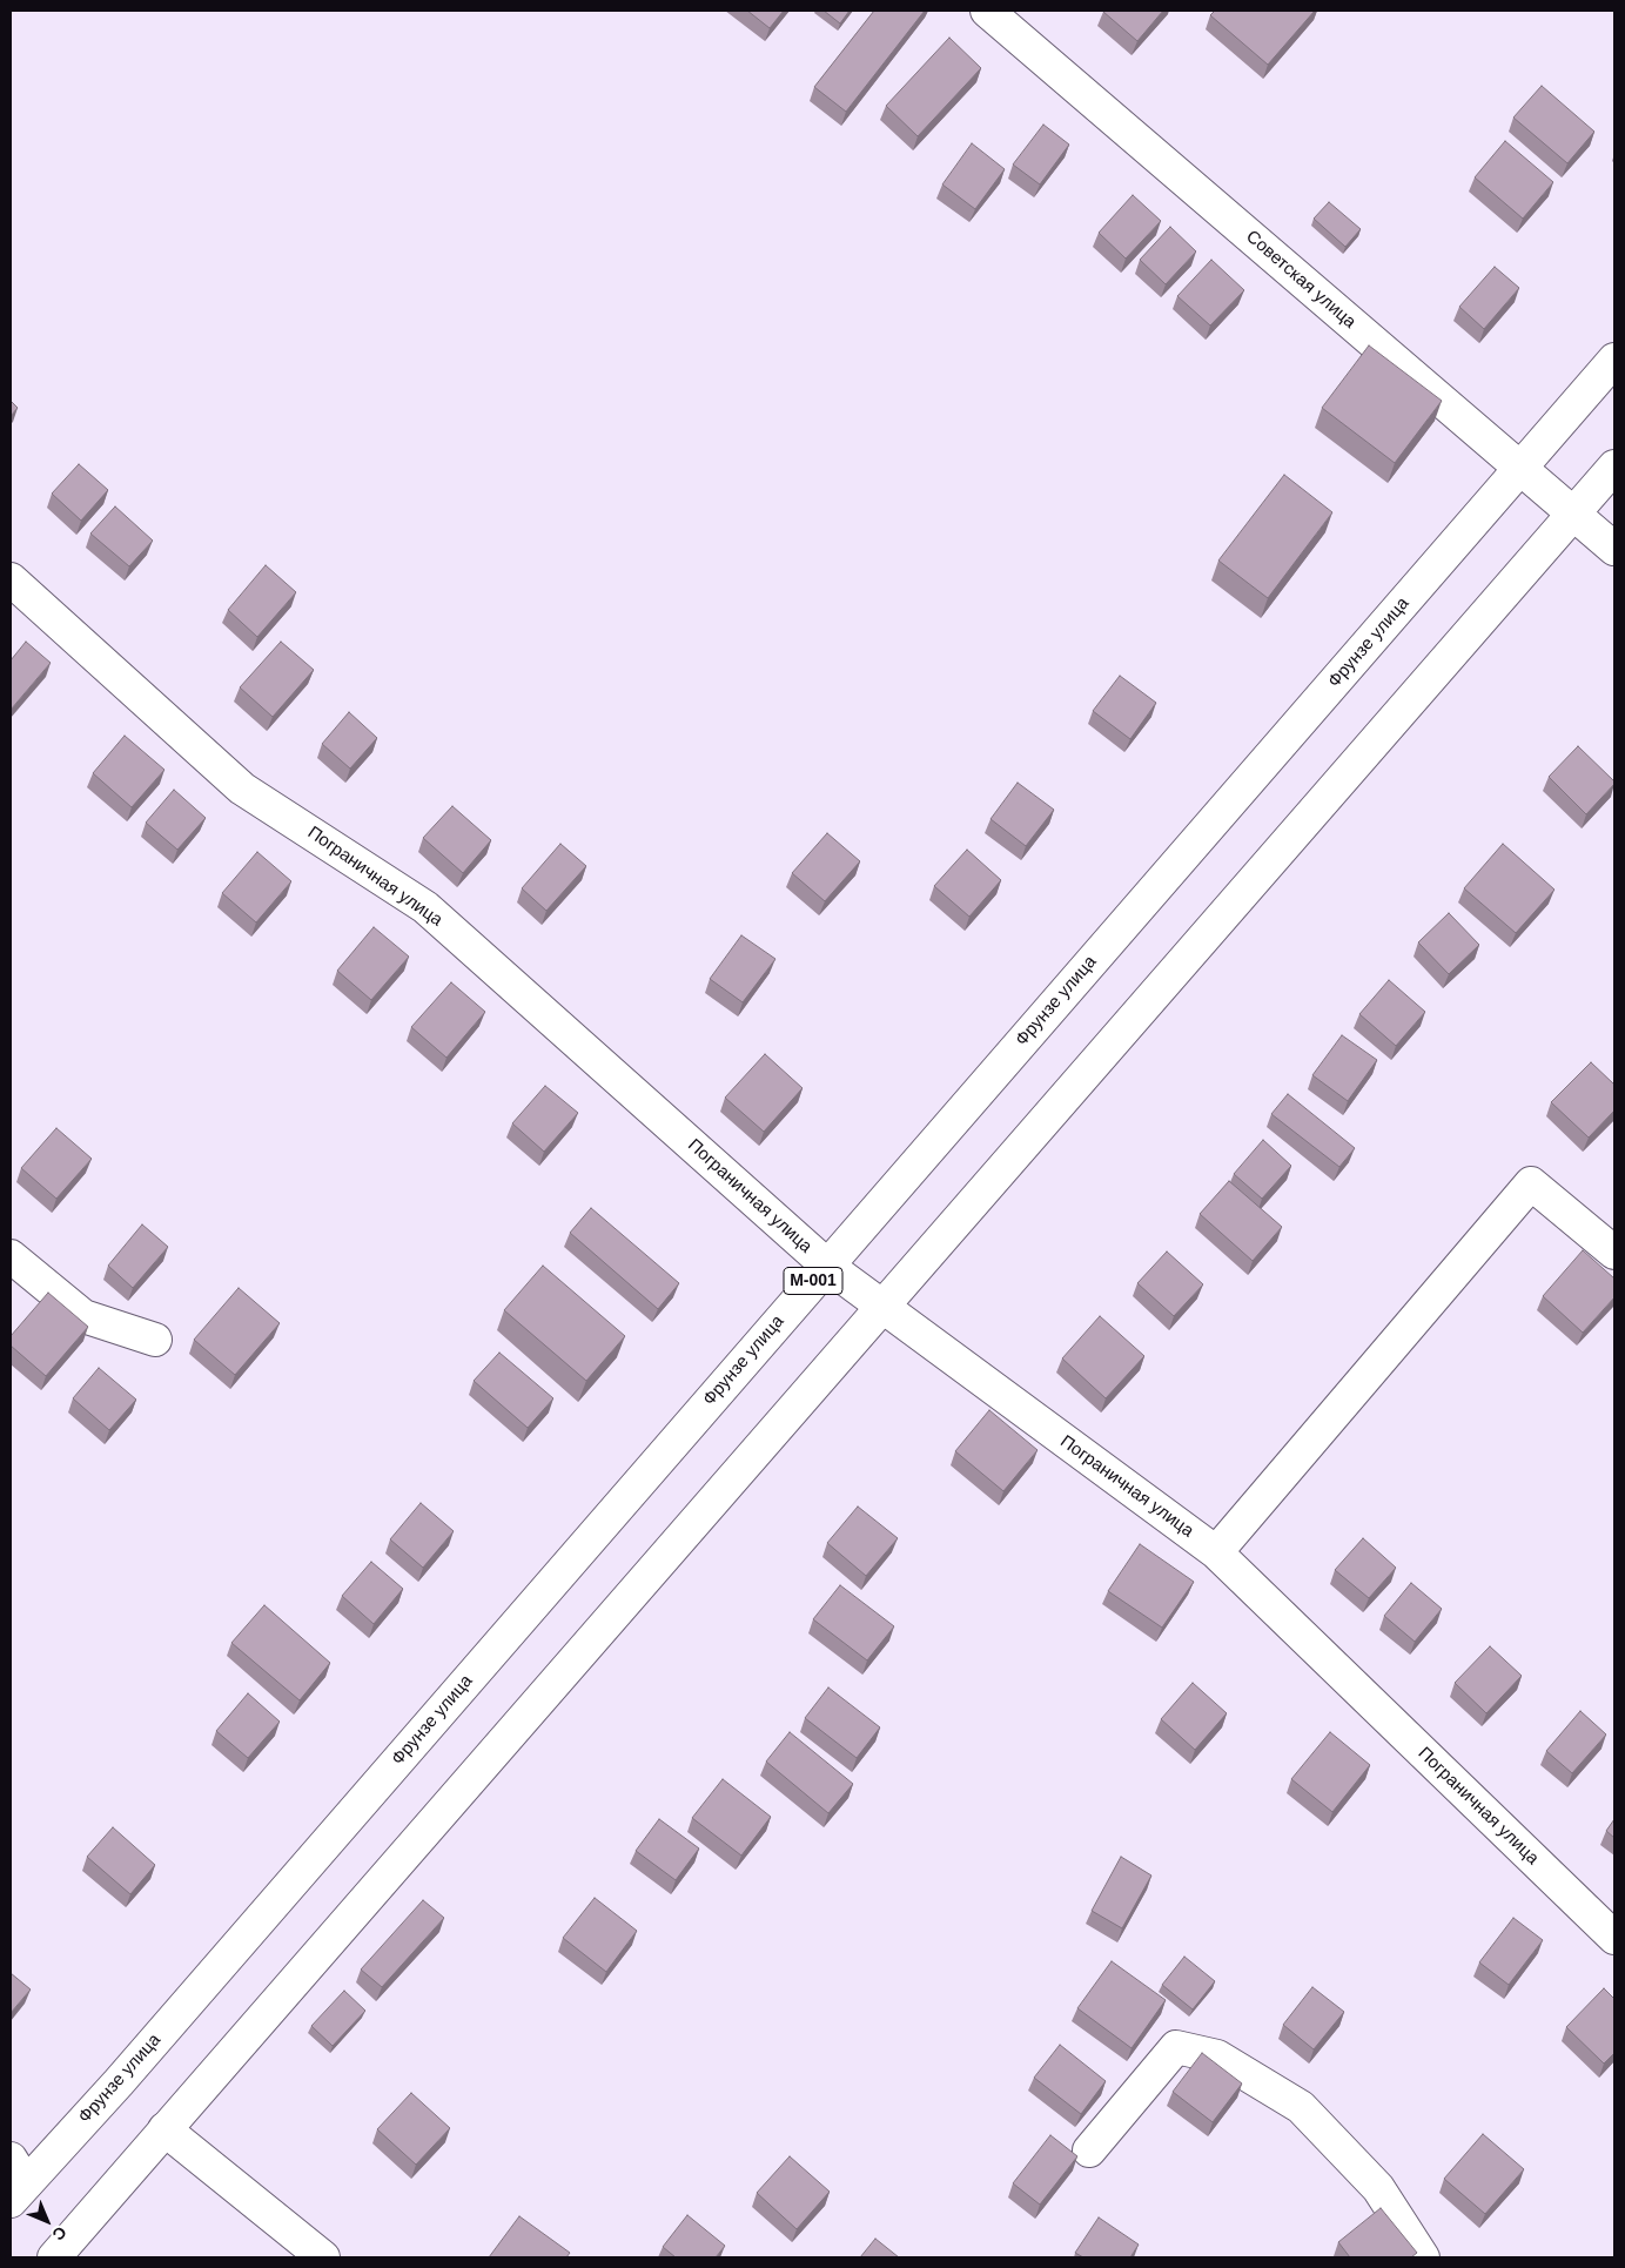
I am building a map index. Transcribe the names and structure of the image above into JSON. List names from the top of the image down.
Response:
{
  "streets": {
    "main road": [
      "Советская улица",
      "Фрунзе улица",
      "Пограничная улица",
      "M-001"
    ]
  },
  "crossings": [
    ["Советская улица", "Фрунзе улица"],
    ["Фрунзе улица", "Пограничная улица"]
  ],
  "north": "bottom right"
}
